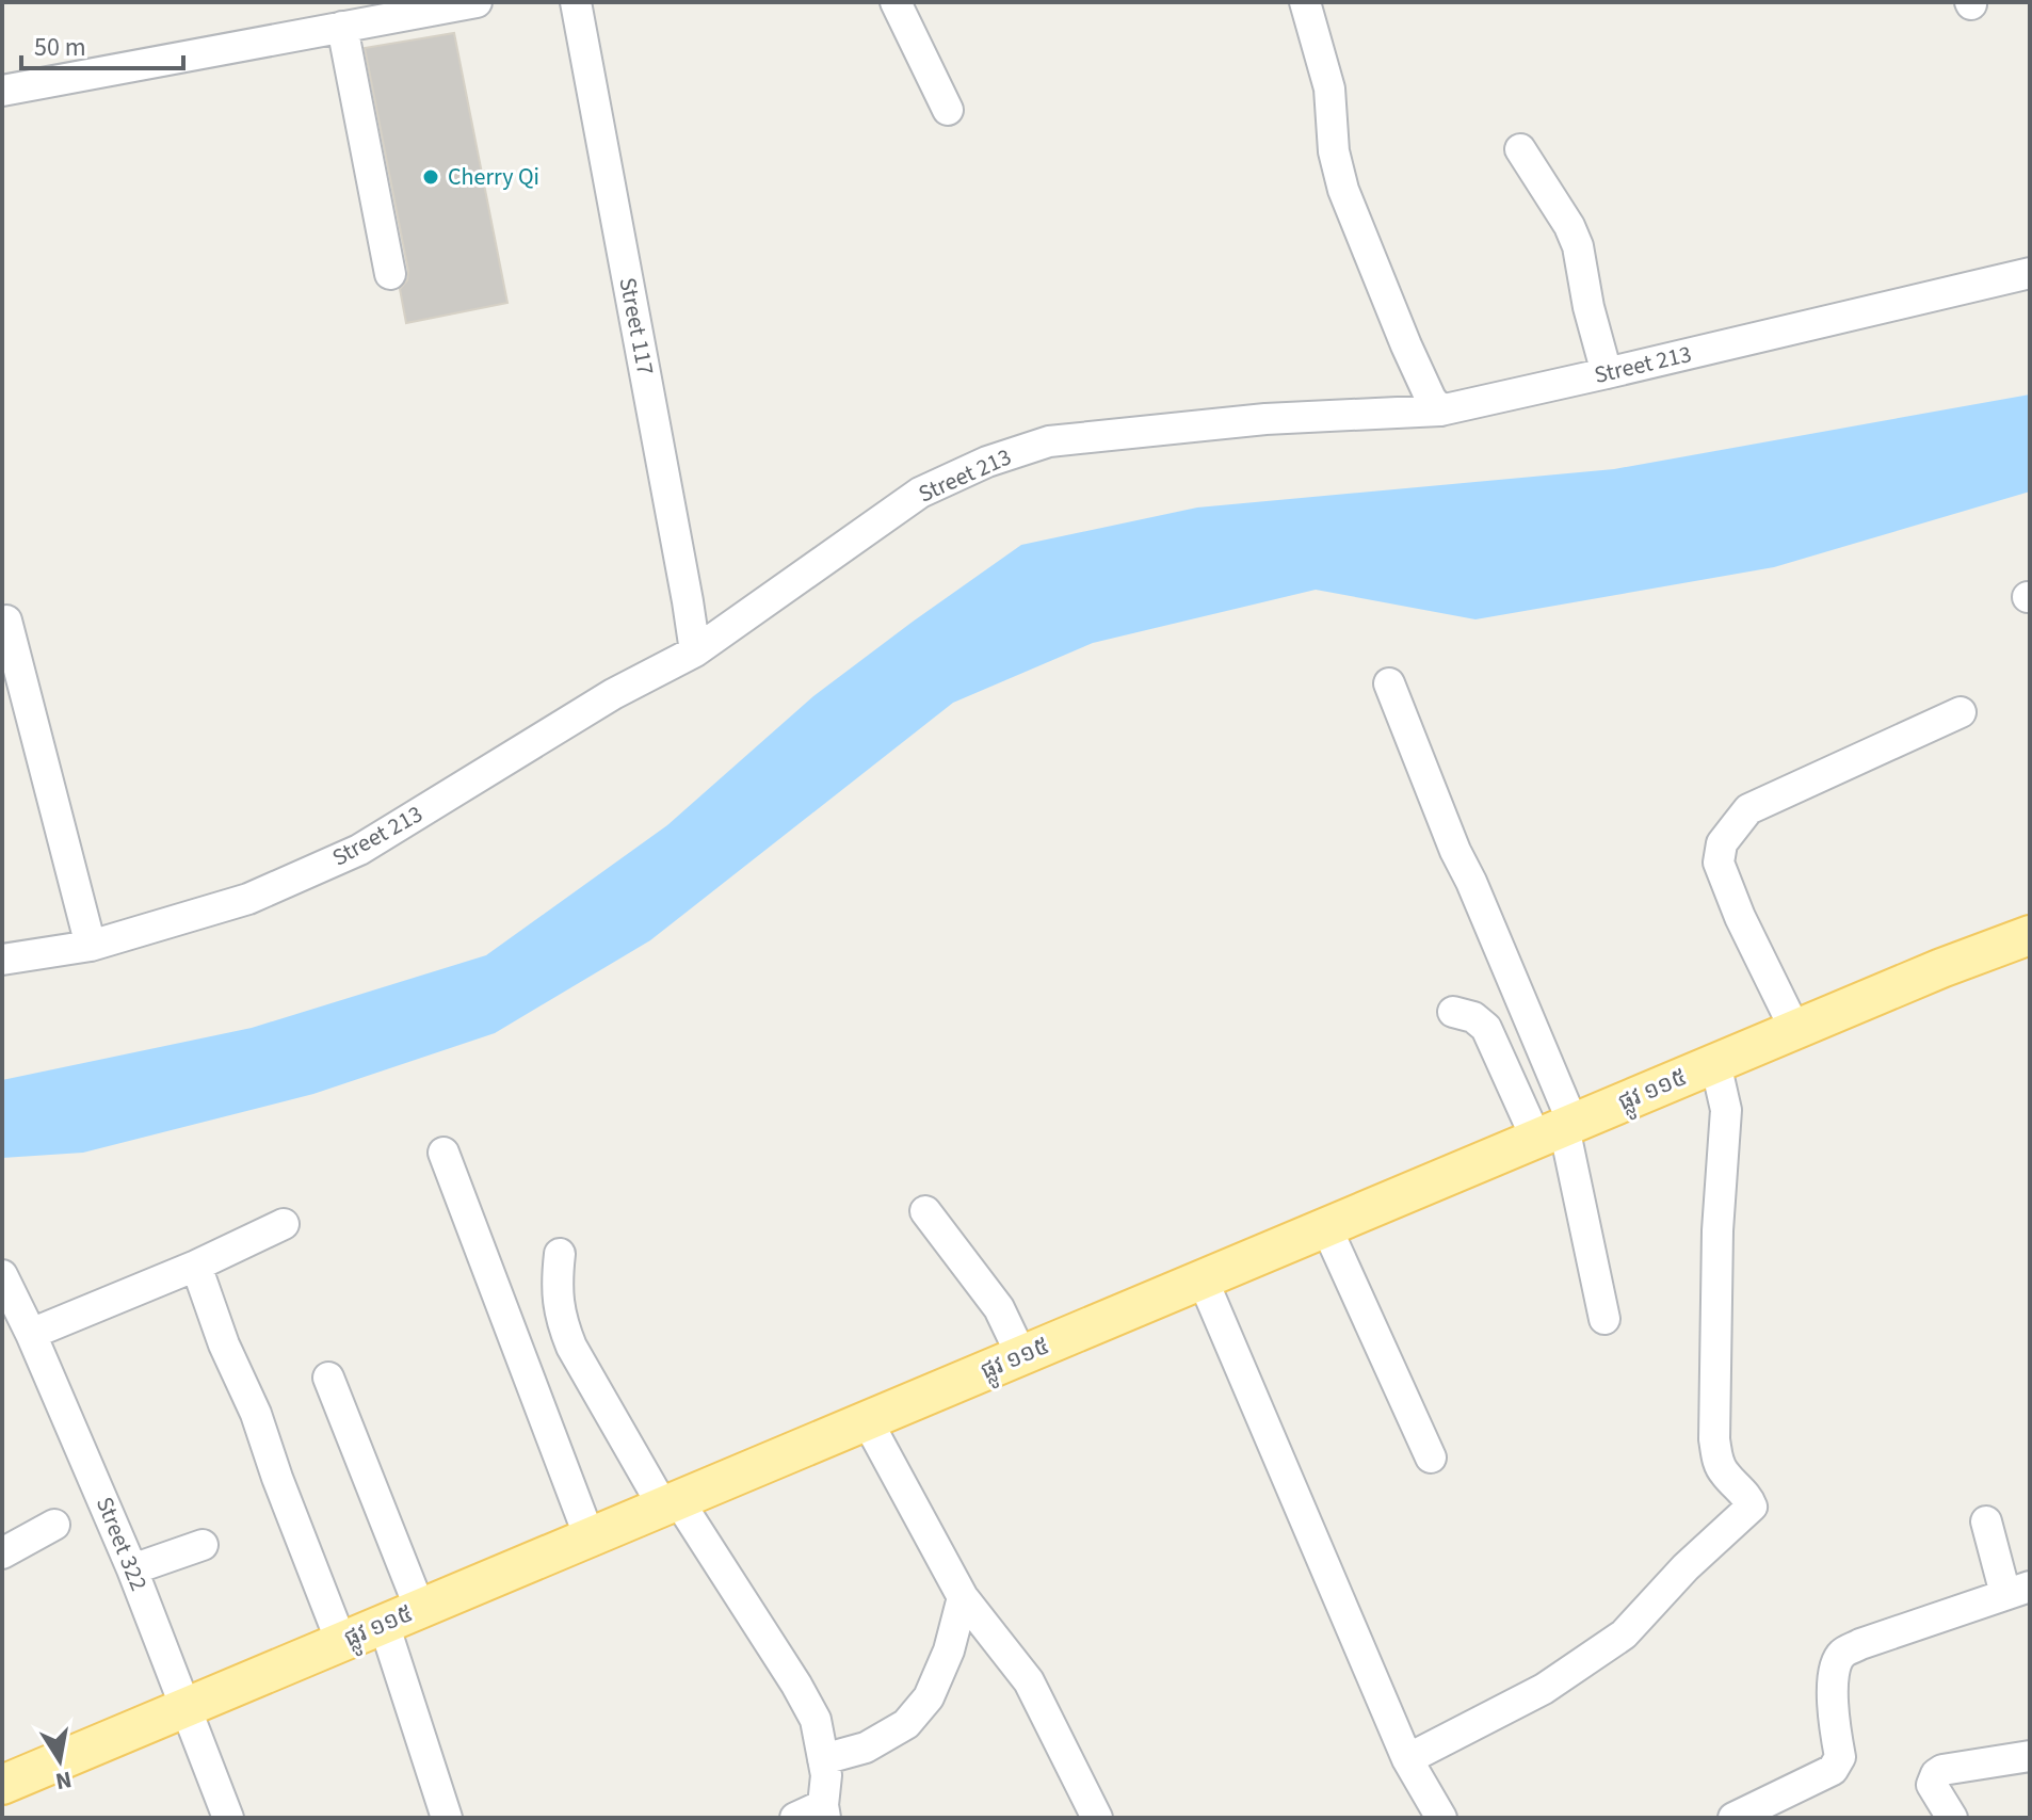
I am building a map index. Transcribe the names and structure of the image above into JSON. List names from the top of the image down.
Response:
{
  "streets": {
    "main road": ["ផ្លូវ ១១៥"],
    "street": ["Street 117", "Street 213", "Street 322"]
  },
  "crossings": [
    ["Street 117", "Street 213"],
    ["ផ្លូវ ១១៥", "Street 322"]
  ],
  "places": ["Cherry Qi"],
  "scale_bar": "50 m",
  "north": "bottom"
}
